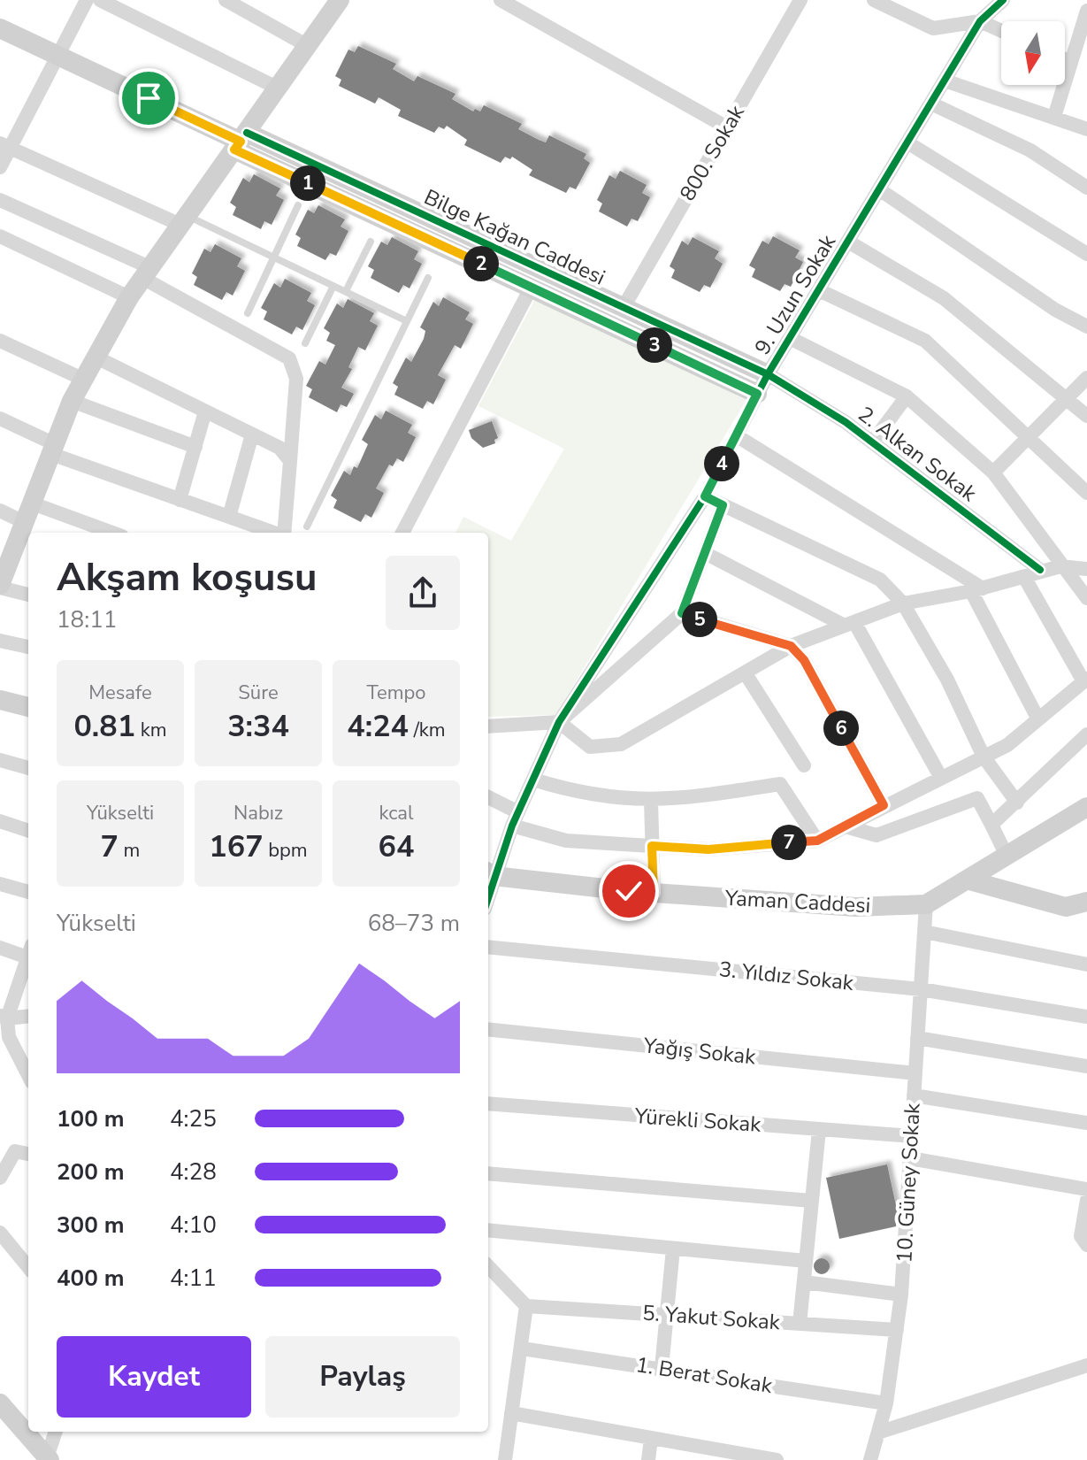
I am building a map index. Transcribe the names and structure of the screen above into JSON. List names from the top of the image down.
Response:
{
  "streets": {
    "main road": ["Bilge Kağan Caddesi", "Yaman Caddesi"],
    "street": [
      "800. Sokak",
      "9. Uzun Sokak",
      "2. Alkan Sokak",
      "3. Yıldız Sokak",
      "Yağış Sokak",
      "Yürekli Sokak",
      "10. Güney Sokak",
      "5. Yakut Sokak",
      "1. Berat Sokak"
    ]
  },
  "crossings": [
    ["800. Sokak", "Bilge Kağan Caddesi"],
    ["Bilge Kağan Caddesi", "9. Uzun Sokak"],
    ["Bilge Kağan Caddesi", "2. Alkan Sokak"],
    ["9. Uzun Sokak", "2. Alkan Sokak"],
    ["9. Uzun Sokak", "Yaman Caddesi"],
    ["Yaman Caddesi", "10. Güney Sokak"],
    ["3. Yıldız Sokak", "10. Güney Sokak"],
    ["Yağış Sokak", "10. Güney Sokak"],
    ["Yürekli Sokak", "10. Güney Sokak"],
    ["10. Güney Sokak", "5. Yakut Sokak"],
    ["10. Güney Sokak", "1. Berat Sokak"]
  ],
  "north": "bottom",
  "page": {
    "pins": [
      "1",
      "2",
      "3",
      "4",
      "5",
      "6",
      "7"
    ],
    "heading": ["Akşam koşusu", "18:11"],
    "stats": [
      ["Mesafe", "0.81 km"],
      ["Süre", "3:34"],
      ["Tempo", "4:24 /km"],
      ["Yükselti", "7 m"],
      ["Nabız", "167 bpm"],
      ["kcal", "64"]
    ],
    "chart": ["Yükselti", "68–73 m"],
    "list": [
      {
        "name": "100 m",
        "note": "4:25"
      },
      {
        "name": "200 m",
        "note": "4:28"
      },
      {
        "name": "300 m",
        "note": "4:10"
      },
      {
        "name": "400 m",
        "note": "4:11"
      }
    ],
    "buttons": ["Kaydet", "Paylaş"]
  }
}
